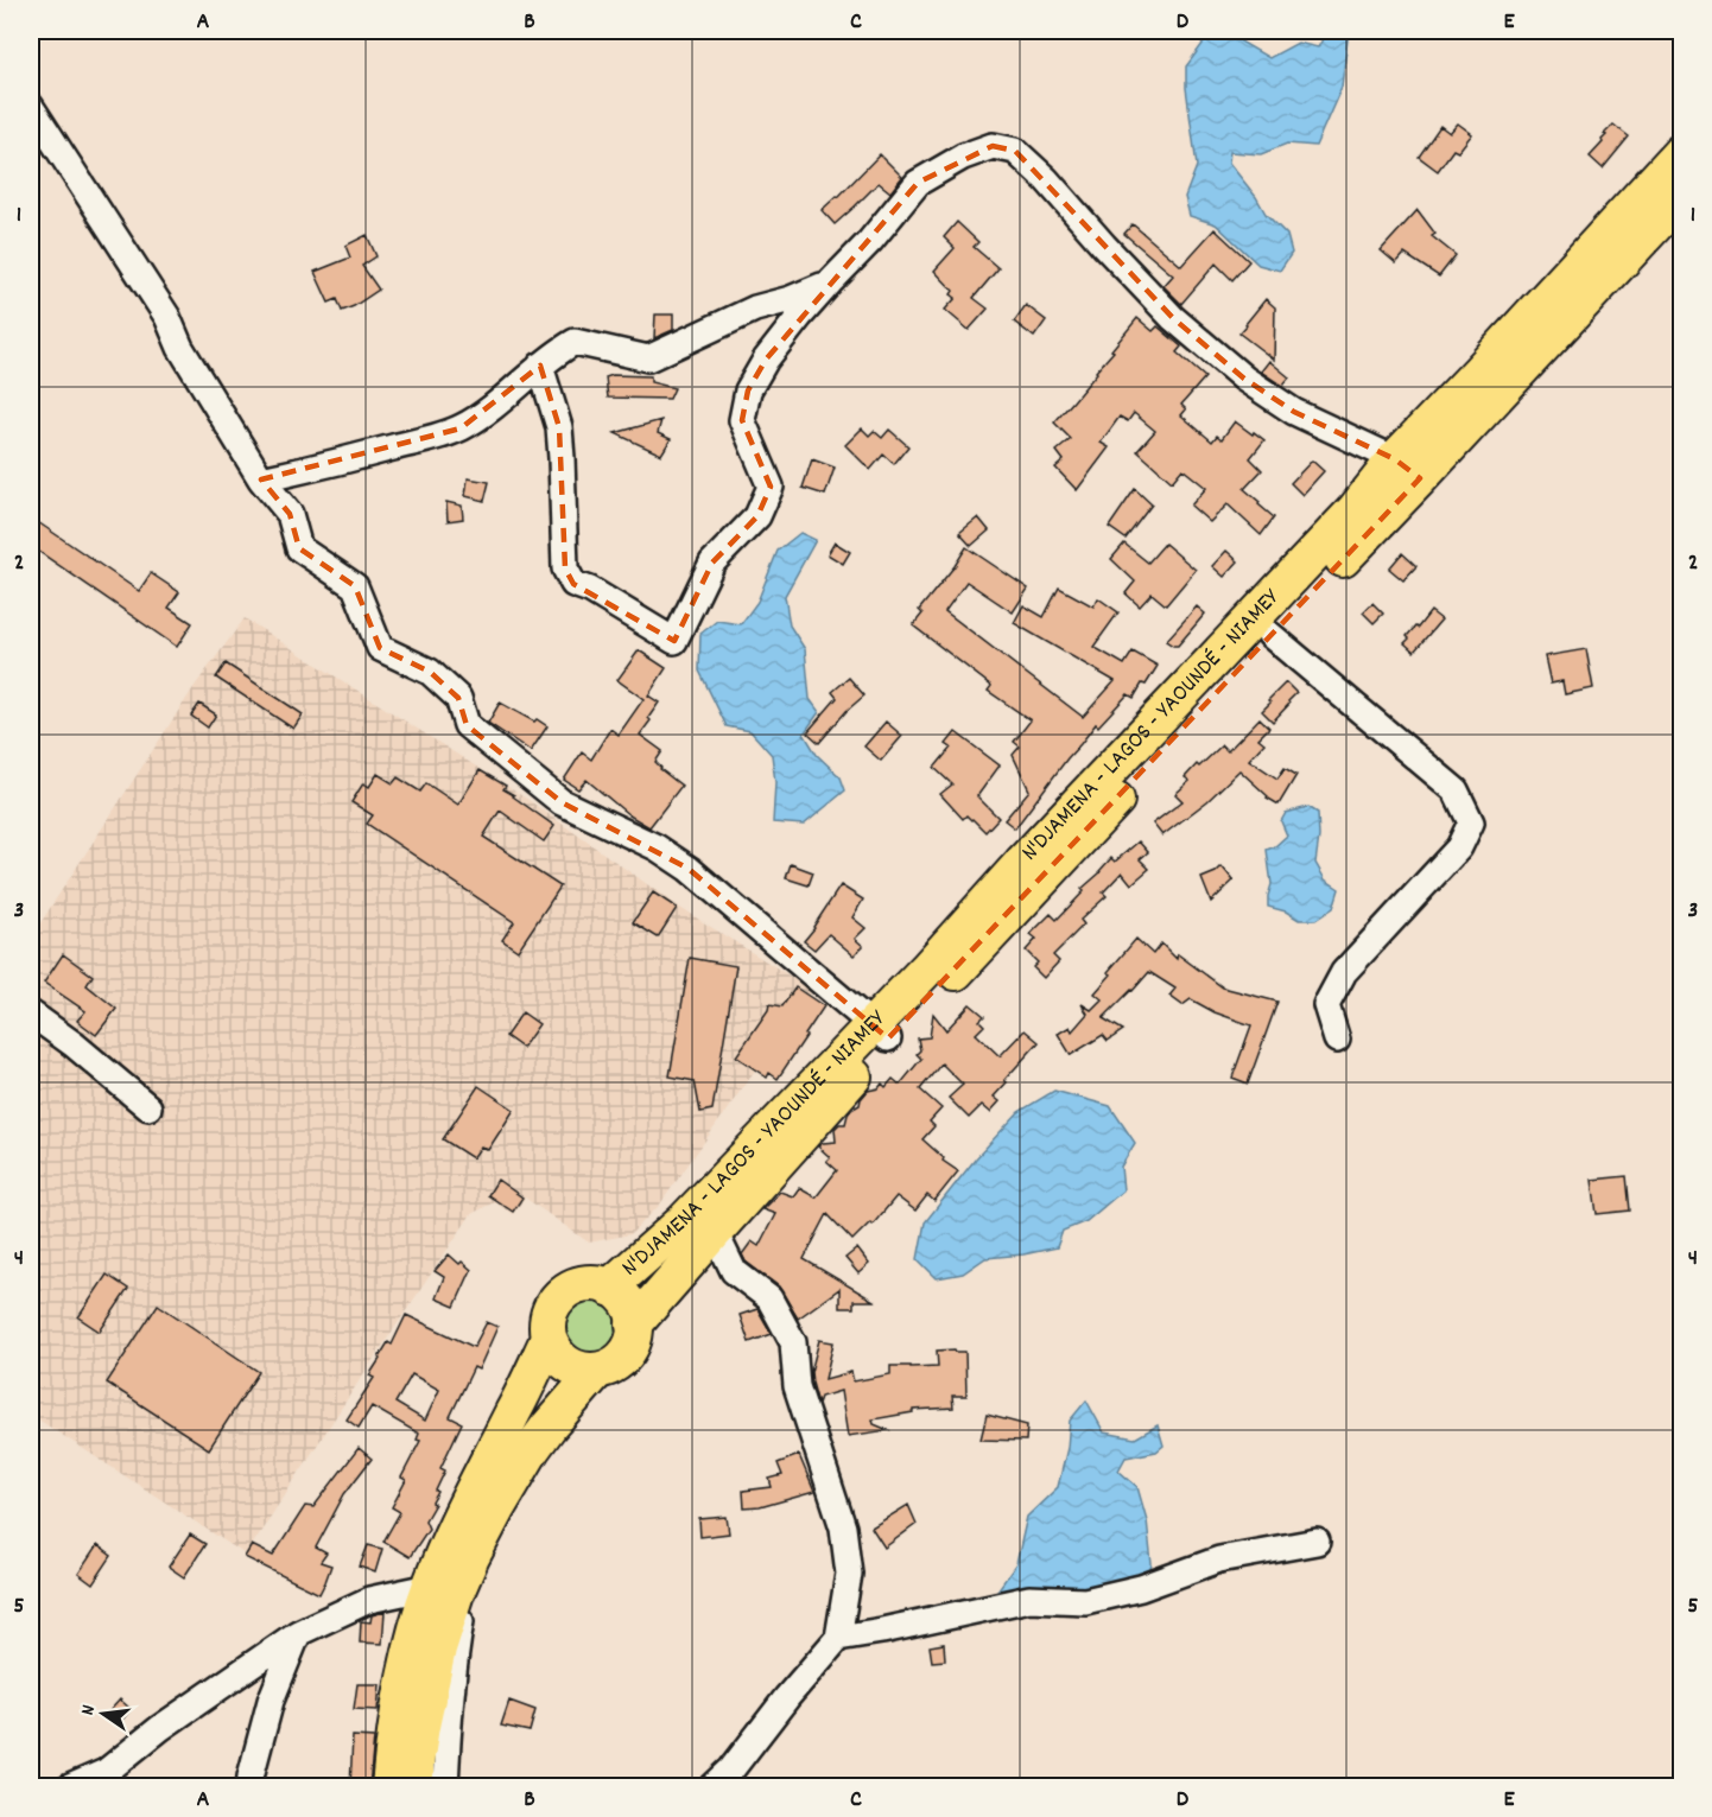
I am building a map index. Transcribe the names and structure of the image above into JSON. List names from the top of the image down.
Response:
{
  "streets": {
    "highway": ["N'DJAMENA - LAGOS - YAOUNDÉ - NIAMEY"]
  },
  "north": "left",
  "grid": {
    "columns": [
      "A",
      "B",
      "C",
      "D",
      "E"
    ],
    "rows": [
      "1",
      "2",
      "3",
      "4",
      "5"
    ]
  }
}
